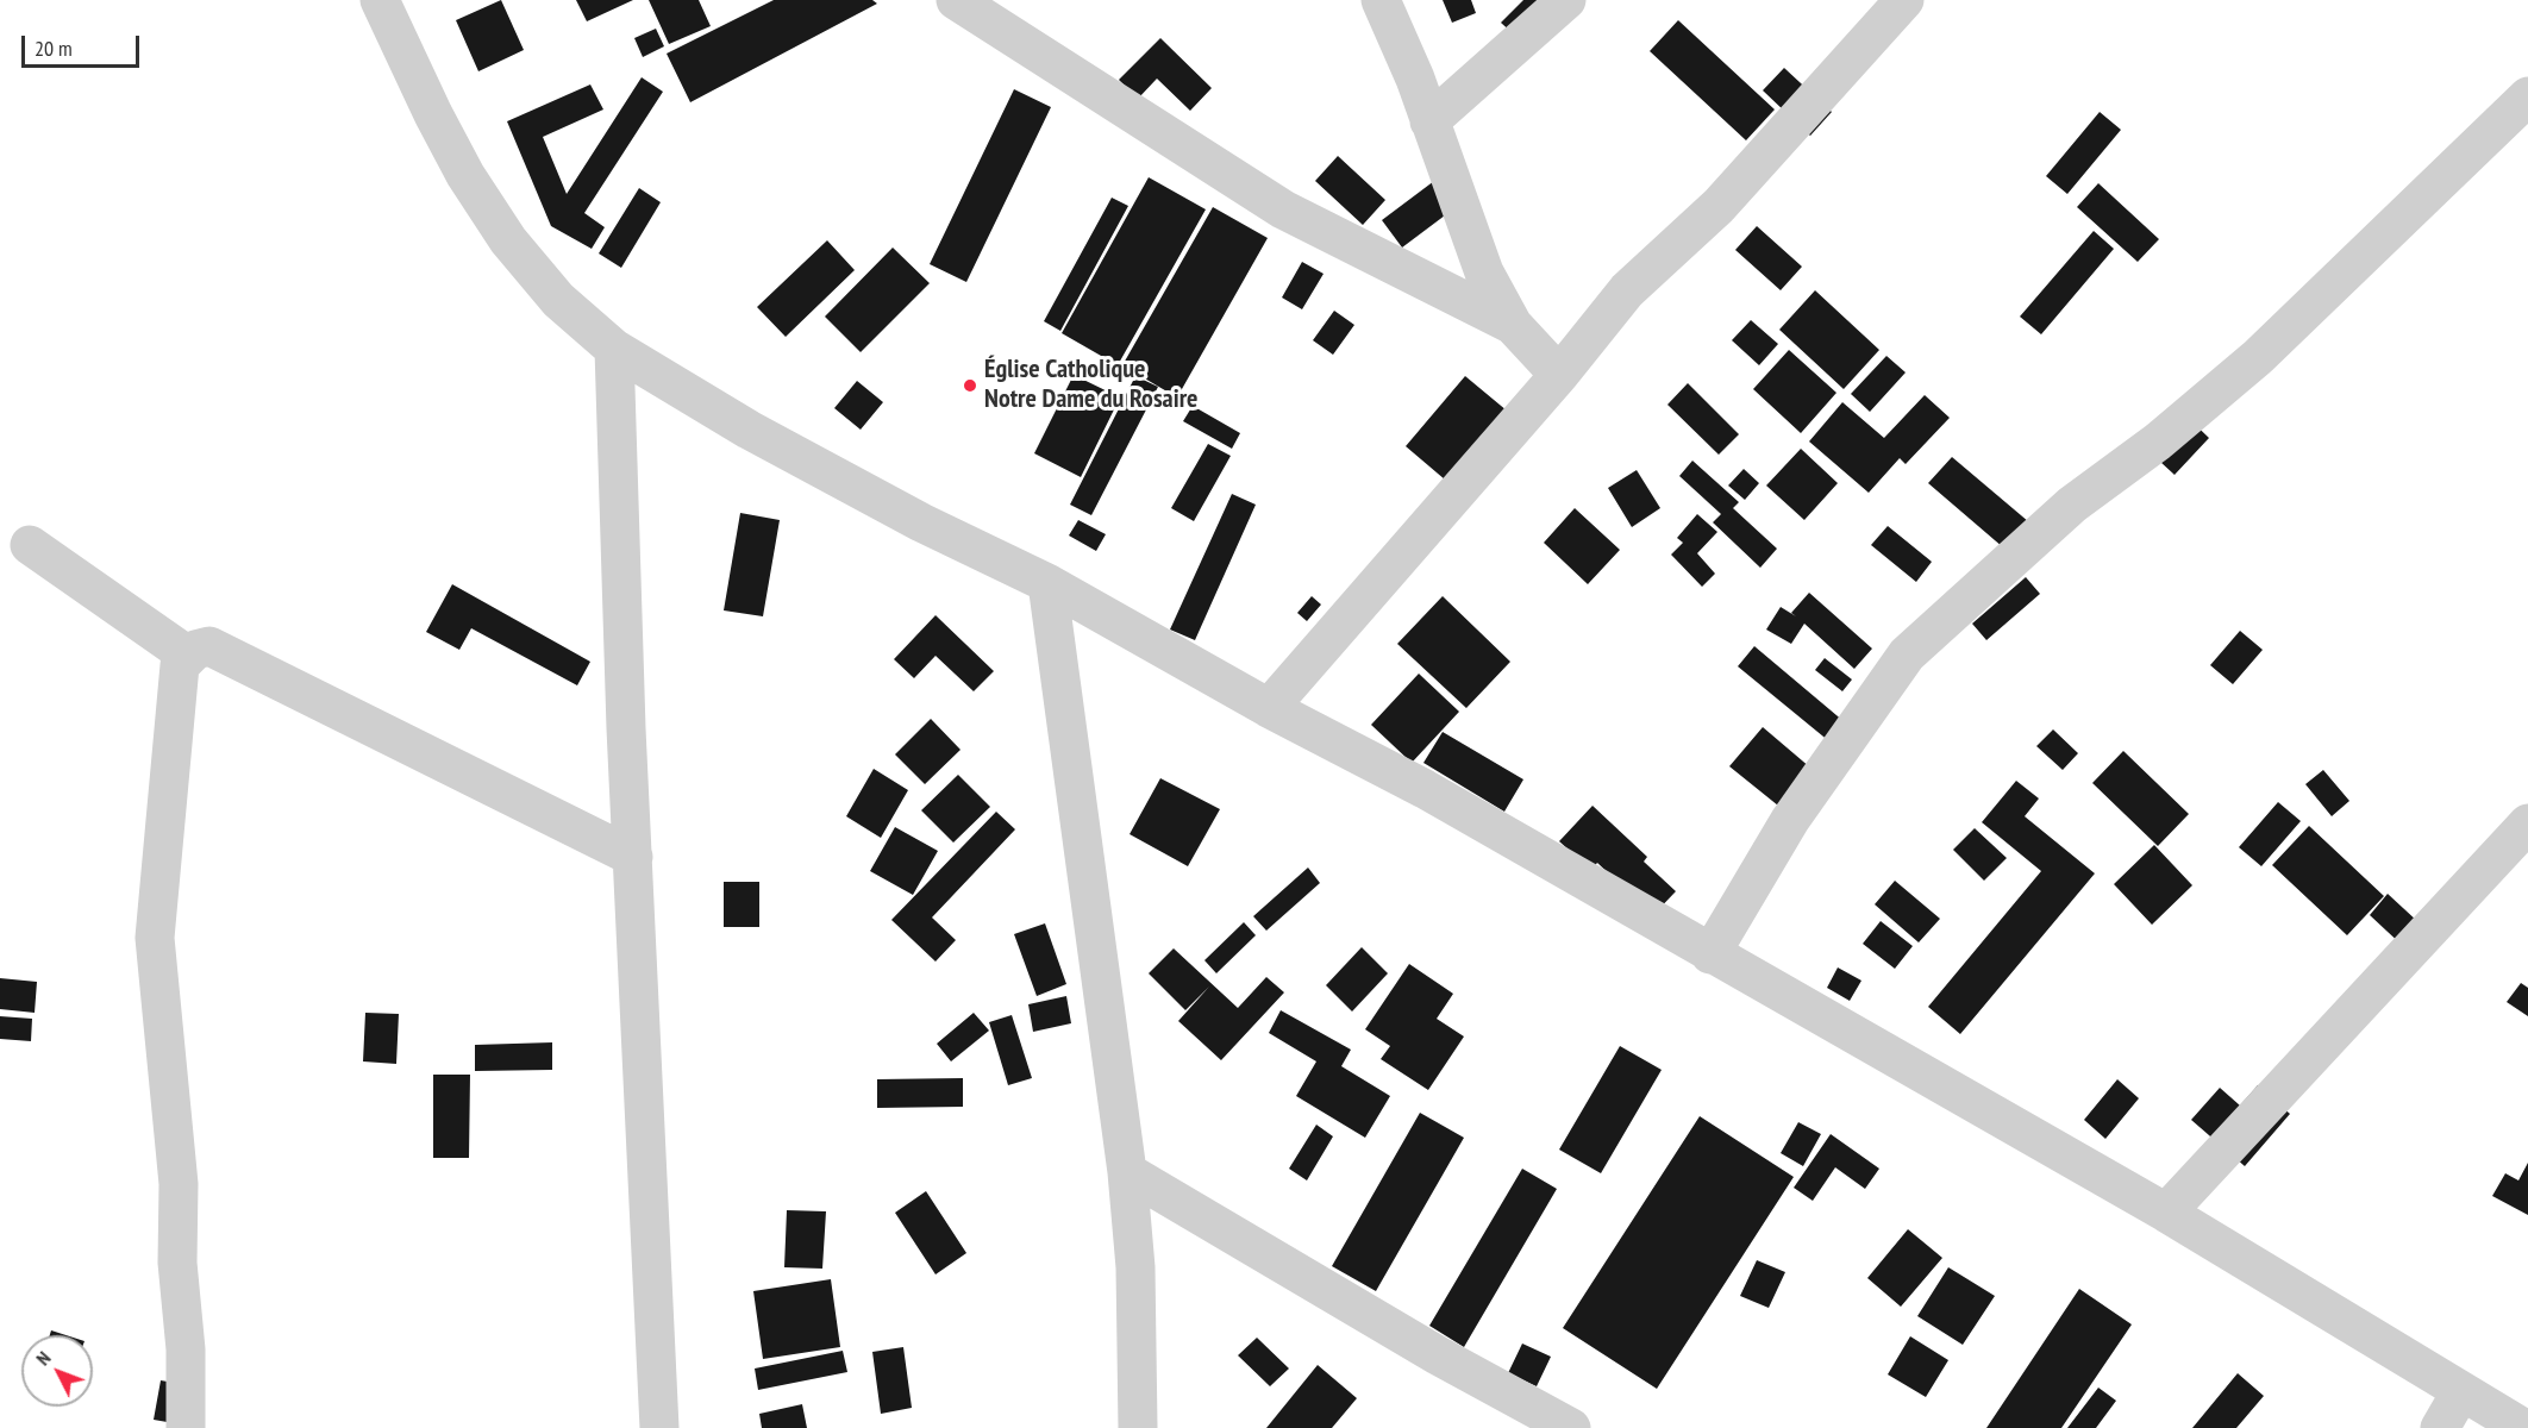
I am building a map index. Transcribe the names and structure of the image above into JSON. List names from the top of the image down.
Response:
{
  "places": ["Église Catholique Notre Dame du Rosaire"],
  "scale_bar": "20 m",
  "north": "top left"
}
